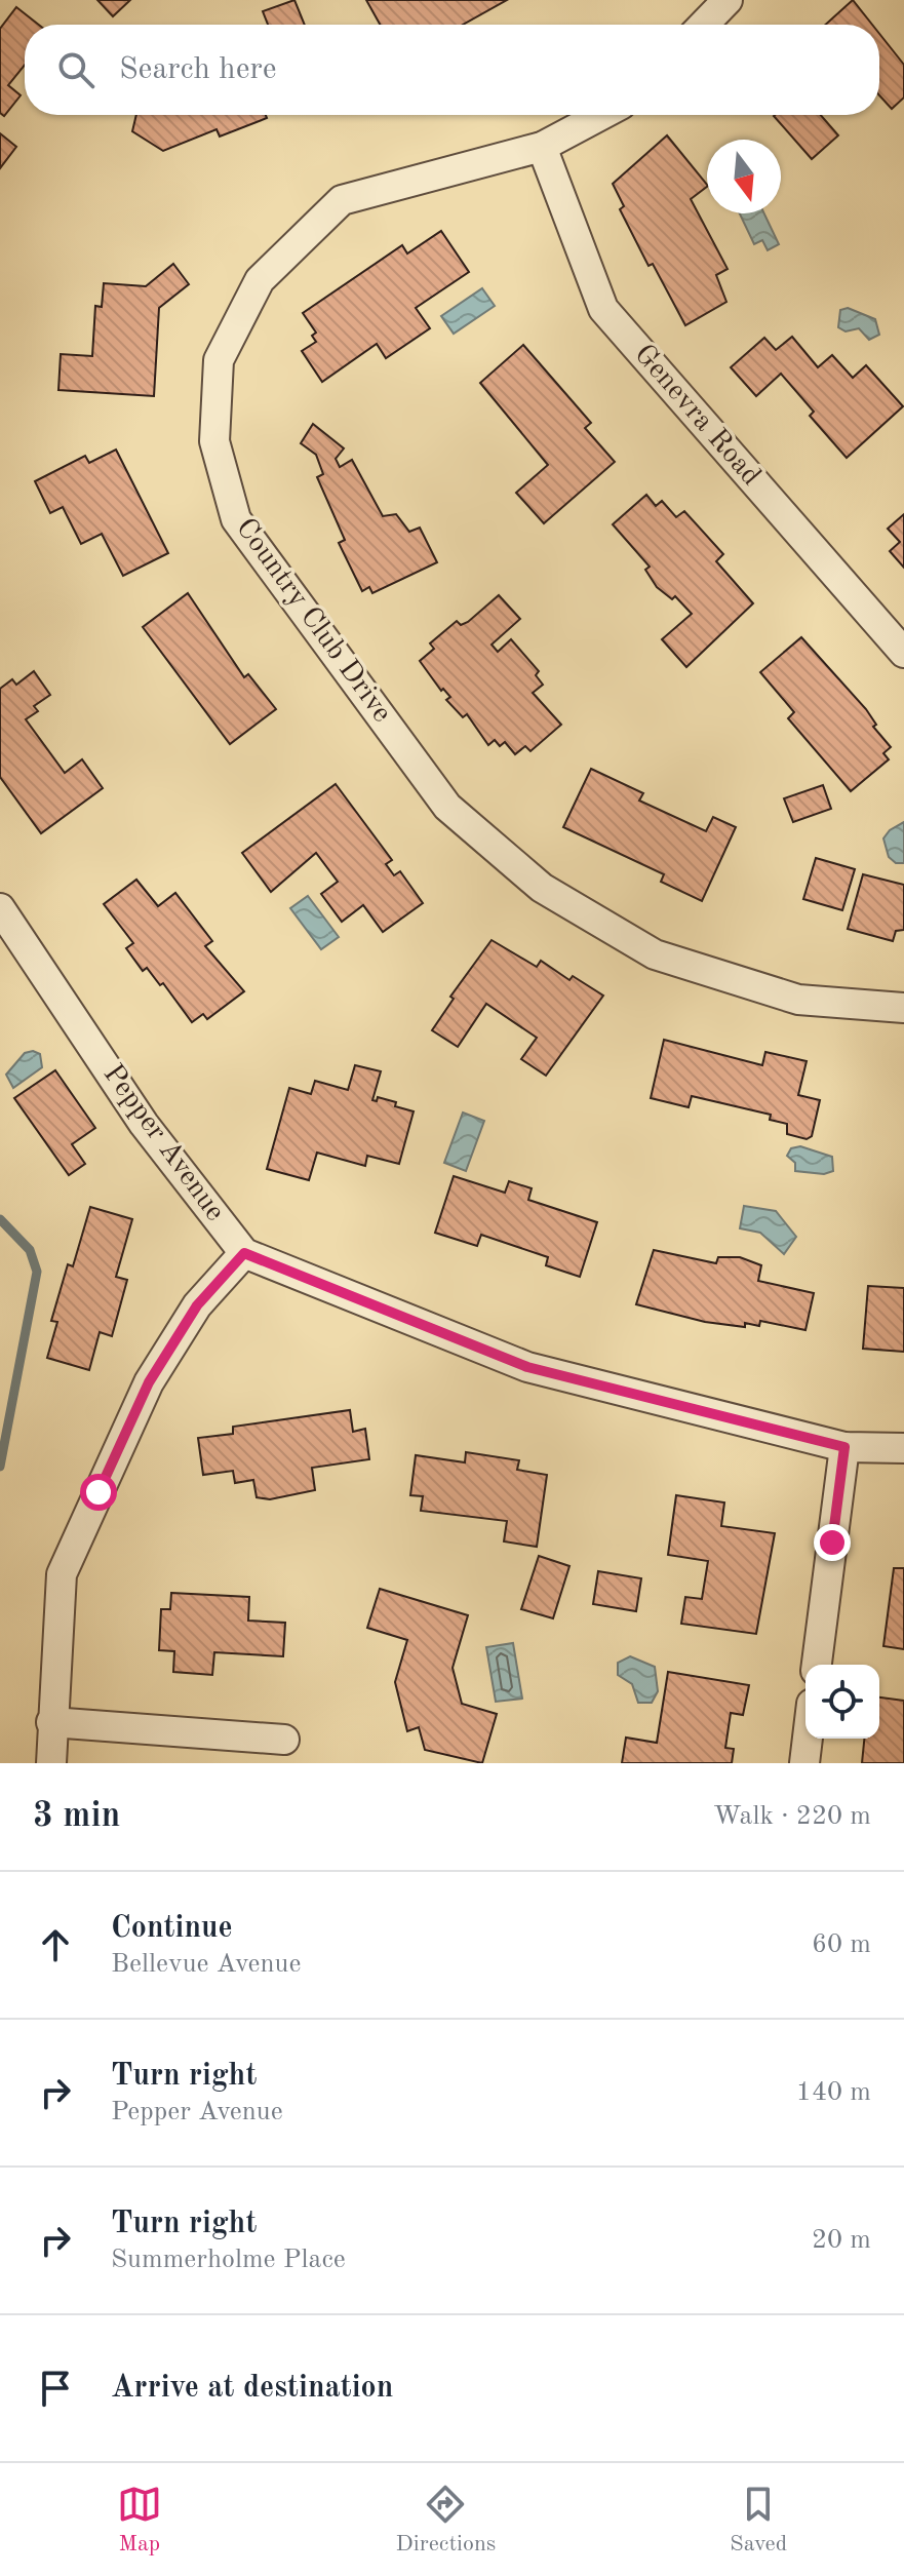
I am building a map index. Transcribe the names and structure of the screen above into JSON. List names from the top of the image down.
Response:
{
  "streets": {
    "street": ["Genevra Road", "Country Club Drive", "Pepper Avenue"]
  },
  "crossings": [
    ["Genevra Road", "Country Club Drive"]
  ],
  "north": "bottom",
  "page": {
    "search": "Search here",
    "heading": ["3 min", "Walk · 220 m"],
    "list": [
      ["Continue", "Bellevue Avenue", "60 m"],
      ["Turn right", "Pepper Avenue", "140 m"],
      ["Turn right", "Summerholme Place", "20 m"],
      "Arrive at destination"
    ],
    "nav": ["Map", "Directions", "Saved"]
  }
}
